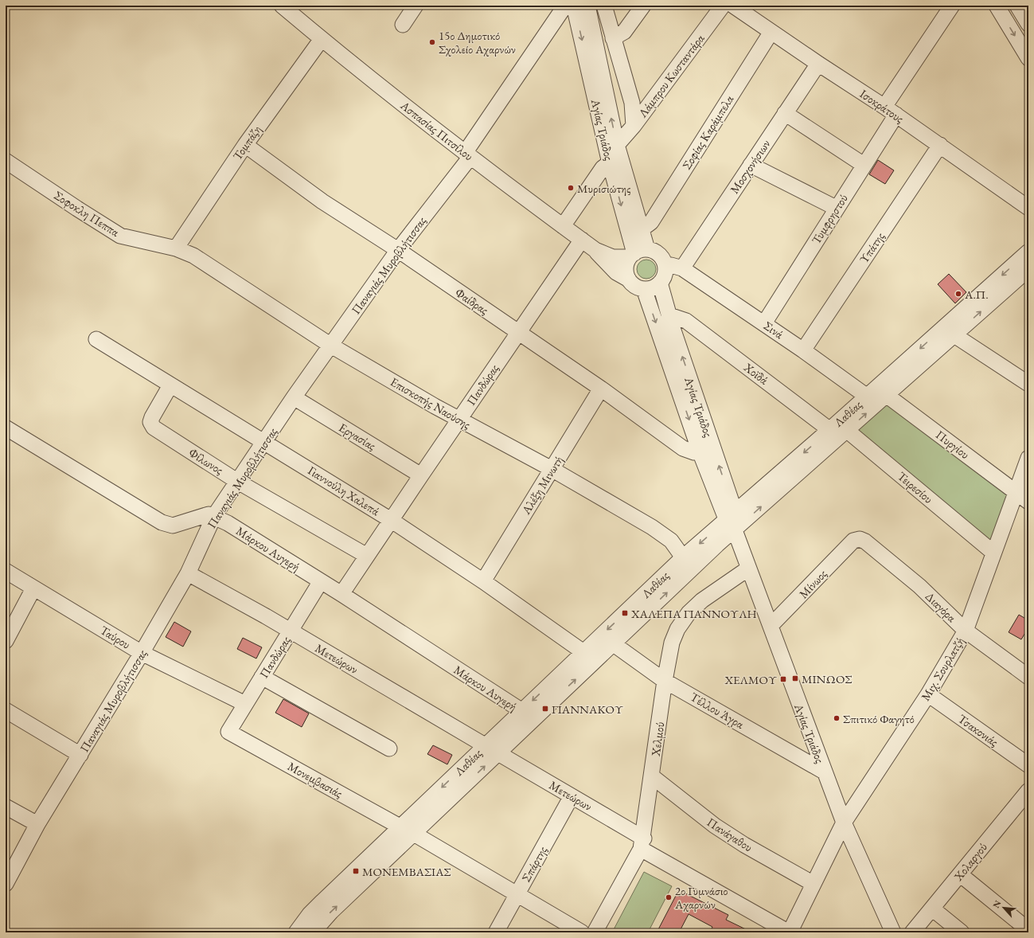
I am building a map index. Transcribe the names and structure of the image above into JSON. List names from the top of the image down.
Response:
{
  "streets": {
    "street": [
      "Λάμπρου Κωσταντάρα",
      "Ισοκράτους",
      "Αγίας Τριάδος",
      "Ασπασίας Πιτσίλου",
      "Σοφίας Καράμπελα",
      "Τομπάζη",
      "Μοσχονήσιων",
      "Σοφοκλη Πεππα",
      "Τυμφρηστού",
      "Υπάτης",
      "Παναγιάς Μυροβλήτισσας",
      "Φαίδρας",
      "Σινά",
      "Χοϊδά",
      "Πανδώρας",
      "Επισκοπής Ναούσης",
      "Λαθέας",
      "Εργασίας",
      "Πυργίου",
      "Φίλωνος",
      "Αλέξη Μινωτή",
      "Τειρεσίου",
      "Γιαννούλη Χαλεπά",
      "Μάρκου Αυγερή",
      "Μίνωος",
      "Διαγόρα",
      "Ταύρου",
      "Μετεώρων",
      "Μιχ. Σουρλατζή",
      "Τέλλου Άγρα",
      "Τσακονιάς",
      "Χελμού",
      "Μονεμβασιάς",
      "Πανάγαθου",
      "Χολαργού",
      "Σπάρτης"
    ]
  },
  "crossings": [
    ["Λάμπρου Κωσταντάρα", "Αγίας Τριάδος"],
    ["Ισοκράτους", "Σοφίας Καράμπελα"],
    ["Ισοκράτους", "Μοσχονήσιων"],
    ["Ισοκράτους", "Τυμφρηστού"],
    ["Ισοκράτους", "Υπάτης"],
    ["Αγίας Τριάδος", "Ασπασίας Πιτσίλου"],
    ["Αγίας Τριάδος", "Σοφίας Καράμπελα"],
    ["Αγίας Τριάδος", "Φαίδρας"],
    ["Αγίας Τριάδος", "Σινά"],
    ["Αγίας Τριάδος", "Χοϊδά"],
    ["Αγίας Τριάδος", "Λαθέας"],
    ["Αγίας Τριάδος", "Μίνωος"],
    ["Αγίας Τριάδος", "Μιχ. Σουρλατζή"],
    ["Αγίας Τριάδος", "Τέλλου Άγρα"],
    ["Αγίας Τριάδος", "Χελμού"],
    ["Ασπασίας Πιτσίλου", "Τομπάζη"],
    ["Ασπασίας Πιτσίλου", "Παναγιάς Μυροβλήτισσας"],
    ["Ασπασίας Πιτσίλου", "Σινά"],
    ["Ασπασίας Πιτσίλου", "Πανδώρας"],
    ["Τομπάζη", "Σοφοκλη Πεππα"],
    ["Τομπάζη", "Φαίδρας"],
    ["Τομπάζη", "Επισκοπής Ναούσης"],
    ["Μοσχονήσιων", "Σινά"],
    ["Σοφοκλη Πεππα", "Επισκοπής Ναούσης"],
    ["Τυμφρηστού", "Σινά"],
    ["Υπάτης", "Σινά"],
    ["Παναγιάς Μυροβλήτισσας", "Φαίδρας"],
    ["Παναγιάς Μυροβλήτισσας", "Επισκοπής Ναούσης"],
    ["Παναγιάς Μυροβλήτισσας", "Εργασίας"],
    ["Παναγιάς Μυροβλήτισσας", "Φίλωνος"],
    ["Παναγιάς Μυροβλήτισσας", "Γιαννούλη Χαλεπά"],
    ["Παναγιάς Μυροβλήτισσας", "Μάρκου Αυγερή"],
    ["Παναγιάς Μυροβλήτισσας", "Ταύρου"],
    ["Παναγιάς Μυροβλήτισσας", "Μετεώρων"],
    ["Φαίδρας", "Πανδώρας"],
    ["Φαίδρας", "Αλέξη Μινωτή"],
    ["Σινά", "Λαθέας"],
    ["Σινά", "Πυργίου"],
    ["Χοϊδά", "Λαθέας"],
    ["Χοϊδά", "Τειρεσίου"],
    ["Πανδώρας", "Επισκοπής Ναούσης"],
    ["Πανδώρας", "Εργασίας"],
    ["Πανδώρας", "Φίλωνος"],
    ["Πανδώρας", "Γιαννούλη Χαλεπά"],
    ["Πανδώρας", "Μάρκου Αυγερή"],
    ["Πανδώρας", "Ταύρου"],
    ["Πανδώρας", "Μετεώρων"],
    ["Πανδώρας", "Μονεμβασιάς"],
    ["Επισκοπής Ναούσης", "Λαθέας"],
    ["Επισκοπής Ναούσης", "Αλέξη Μινωτή"],
    ["Λαθέας", "Πυργίου"],
    ["Λαθέας", "Τειρεσίου"],
    ["Λαθέας", "Γιαννούλη Χαλεπά"],
    ["Λαθέας", "Μάρκου Αυγερή"],
    ["Λαθέας", "Μετεώρων"],
    ["Λαθέας", "Τέλλου Άγρα"],
    ["Λαθέας", "Μονεμβασιάς"],
    ["Πυργίου", "Μιχ. Σουρλατζή"],
    ["Φίλωνος", "Γιαννούλη Χαλεπά"],
    ["Αλέξη Μινωτή", "Γιαννούλη Χαλεπά"],
    ["Τειρεσίου", "Μιχ. Σουρλατζή"],
    ["Μίνωος", "Διαγόρα"],
    ["Διαγόρα", "Μιχ. Σουρλατζή"],
    ["Μετεώρων", "Μιχ. Σουρλατζή"],
    ["Μετεώρων", "Χελμού"],
    ["Μετεώρων", "Σπάρτης"],
    ["Μιχ. Σουρλατζή", "Τσακονιάς"],
    ["Μιχ. Σουρλατζή", "Πανάγαθου"],
    ["Τέλλου Άγρα", "Χελμού"],
    ["Χελμού", "Πανάγαθου"],
    ["Μονεμβασιάς", "Σπάρτης"]
  ],
  "places": {
    "other": [
      "15ο Δημοτικό Σχολείο Αχαρνών",
      "Μυρισιώτης",
      "Α.Π.",
      "Σπιτικό Φαγητό",
      "2ο Γυμνάσιο Αχαρνών"
    ],
    "transit": [
      "ΧΑΛΕΠΑ ΓΙΑΝΝΟΥΛΗ",
      "ΜΙΝΩΟΣ",
      "ΧΕΛΜΟΥ",
      "ΓΙΑΝΝΑΚΟΥ",
      "ΜΟΝΕΜΒΑΣΙΑΣ"
    ]
  },
  "north": "top left"
}
